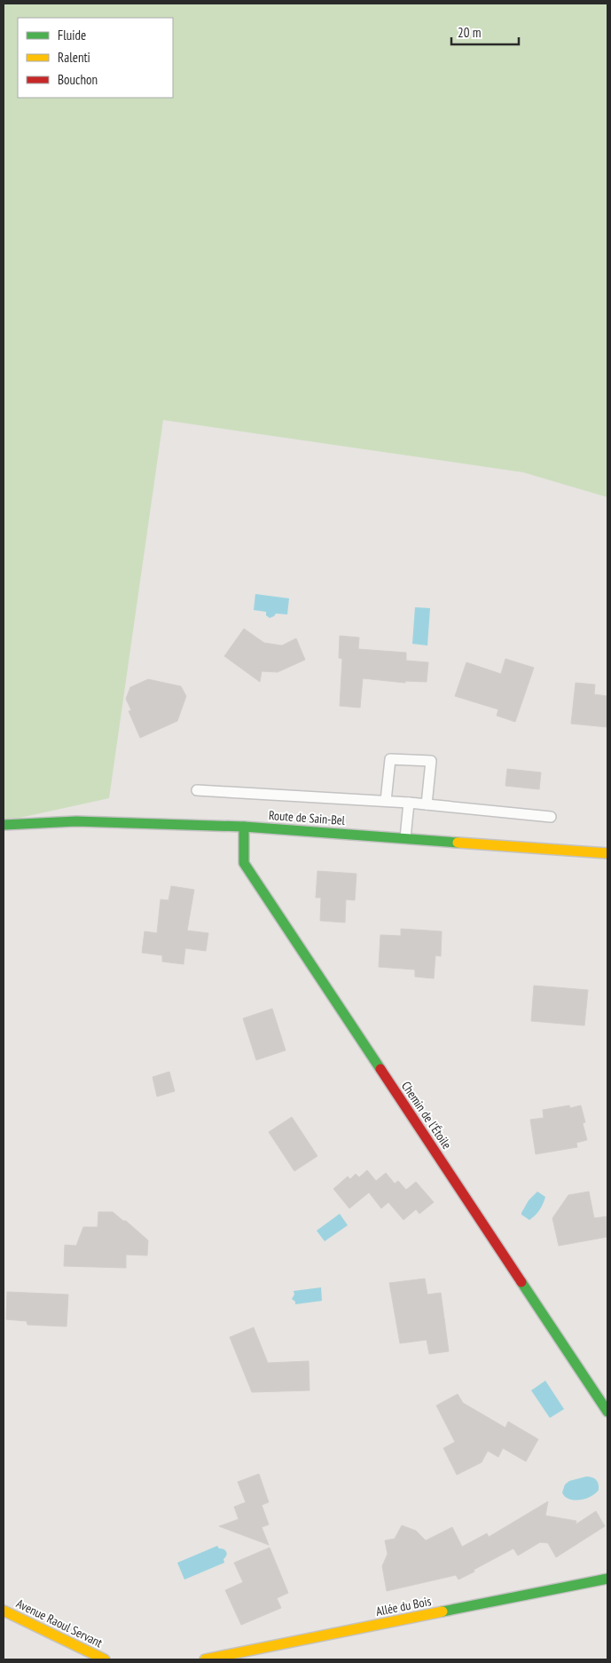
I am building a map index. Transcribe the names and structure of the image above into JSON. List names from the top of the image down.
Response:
{
  "streets": {
    "street": [
      "Route de Sain-Bel",
      "Chemin de l'Étoile",
      "Allée du Bois",
      "Avenue Raoul Servant"
    ]
  },
  "crossings": [
    ["Route de Sain-Bel", "Chemin de l'Étoile"]
  ],
  "legend": ["Fluide", "Ralenti", "Bouchon"],
  "scale_bar": "20 m"
}
